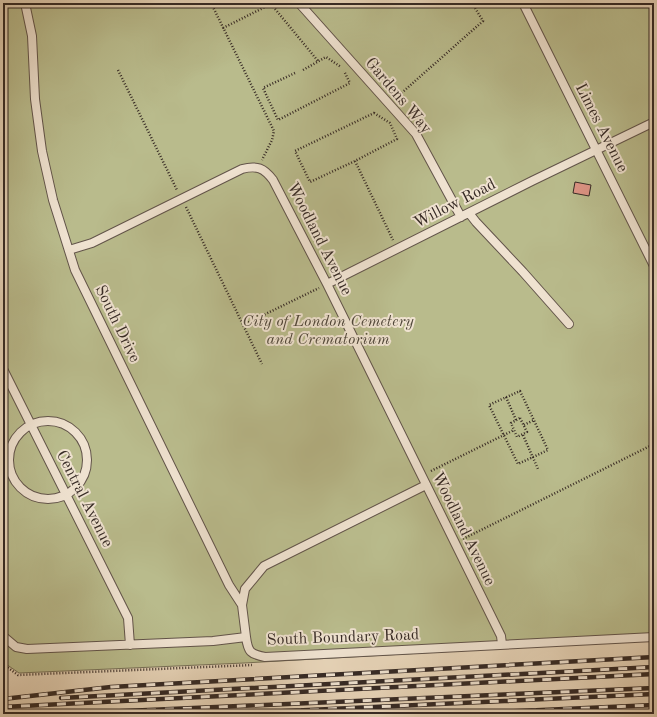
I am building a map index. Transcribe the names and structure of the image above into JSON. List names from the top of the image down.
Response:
{
  "streets": {
    "lane": [
      "Gardens Way",
      "Limes Avenue",
      "Willow Road",
      "Woodland Avenue",
      "South Drive",
      "Central Avenue",
      "South Boundary Road"
    ]
  },
  "crossings": [
    ["Gardens Way", "Willow Road"],
    ["Limes Avenue", "Willow Road"],
    ["Willow Road", "Woodland Avenue"],
    ["Woodland Avenue", "South Boundary Road"],
    ["South Drive", "South Boundary Road"],
    ["Central Avenue", "South Boundary Road"]
  ],
  "parks": ["City of London Cemetery and Crematorium"]
}
